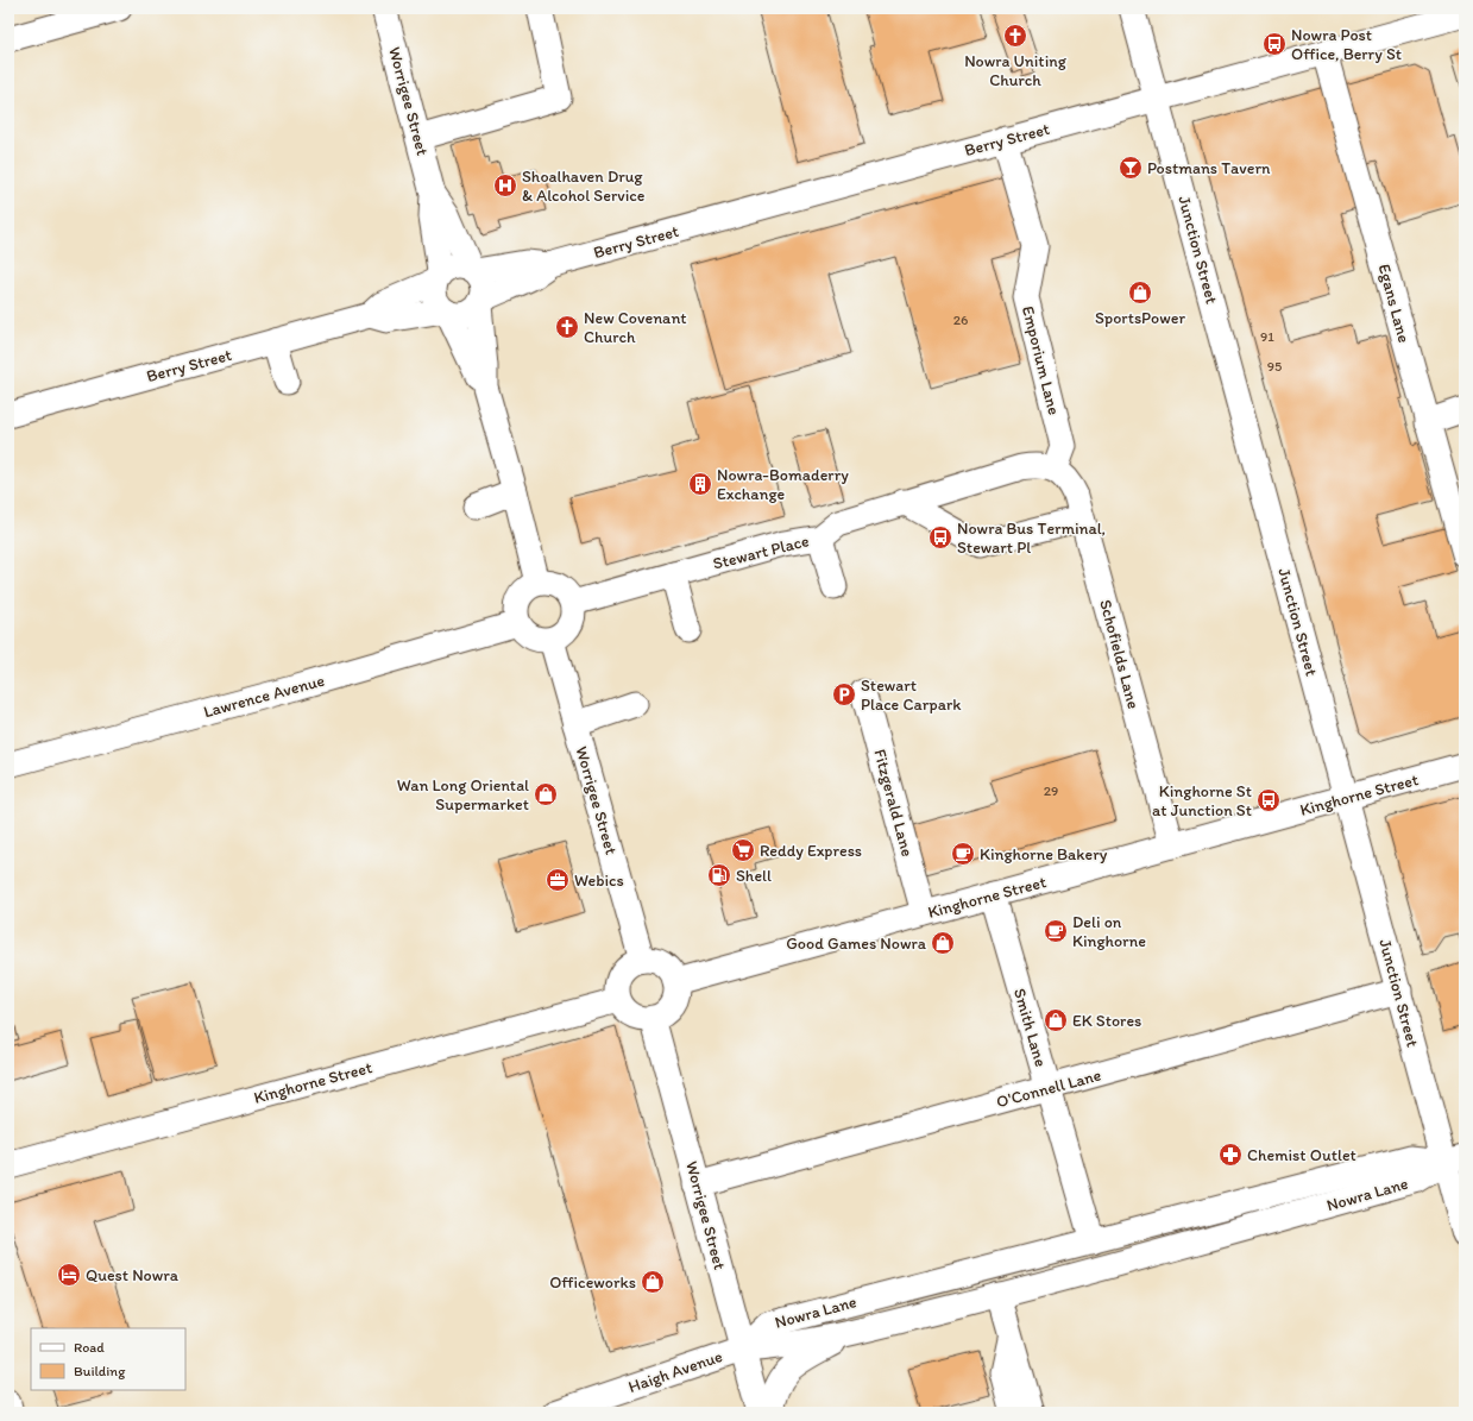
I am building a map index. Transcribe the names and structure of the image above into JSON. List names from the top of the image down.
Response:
{
  "streets": {
    "street": [
      "Worrigee Street",
      "Berry Street",
      "Junction Street",
      "Egans Lane",
      "Emporium Lane",
      "Stewart Place",
      "Schofields Lane",
      "Lawrence Avenue",
      "Kinghorne Street",
      "Fitzgerald Lane",
      "Smith Lane",
      "O'Connell Lane",
      "Nowra Lane",
      "Haigh Avenue"
    ]
  },
  "crossings": [
    ["Worrigee Street", "Berry Street"],
    ["Worrigee Street", "Stewart Place"],
    ["Worrigee Street", "Lawrence Avenue"],
    ["Worrigee Street", "Kinghorne Street"],
    ["Worrigee Street", "O'Connell Lane"],
    ["Worrigee Street", "Nowra Lane"],
    ["Worrigee Street", "Haigh Avenue"],
    ["Berry Street", "Junction Street"],
    ["Berry Street", "Egans Lane"],
    ["Berry Street", "Emporium Lane"],
    ["Junction Street", "Kinghorne Street"],
    ["Junction Street", "O'Connell Lane"],
    ["Junction Street", "Nowra Lane"],
    ["Emporium Lane", "Stewart Place"],
    ["Emporium Lane", "Schofields Lane"],
    ["Stewart Place", "Schofields Lane"],
    ["Stewart Place", "Lawrence Avenue"],
    ["Schofields Lane", "Kinghorne Street"],
    ["Kinghorne Street", "Fitzgerald Lane"],
    ["Kinghorne Street", "Smith Lane"],
    ["Smith Lane", "O'Connell Lane"],
    ["Smith Lane", "Nowra Lane"],
    ["Nowra Lane", "Haigh Avenue"]
  ],
  "places": {
    "church": ["Nowra Uniting Church", "New Covenant Church"],
    "bus stop": ["Nowra Post Office, Berry St", "Nowra Bus Terminal, Stewart Pl", "Kinghorne St at Junction St"],
    "bar": ["Postmans Tavern"],
    "hospital": ["Shoalhaven Drug & Alcohol Service"],
    "shop": [
      "SportsPower",
      "Wan Long Oriental Supermarket",
      "Good Games Nowra",
      "EK Stores",
      "Officeworks"
    ],
    "building": ["Nowra-Bomaderry Exchange"],
    "parking": ["Stewart Place Carpark"],
    "supermarket": ["Reddy Express"],
    "cafe": ["Kinghorne Bakery", "Deli on Kinghorne"],
    "fuel station": ["Shell"],
    "office": ["Webics"],
    "pharmacy": ["Chemist Outlet"],
    "hotel": ["Quest Nowra"]
  },
  "house_numbers": [
    "26",
    "91",
    "95",
    "29"
  ],
  "legend": ["Road", "Building"]
}
